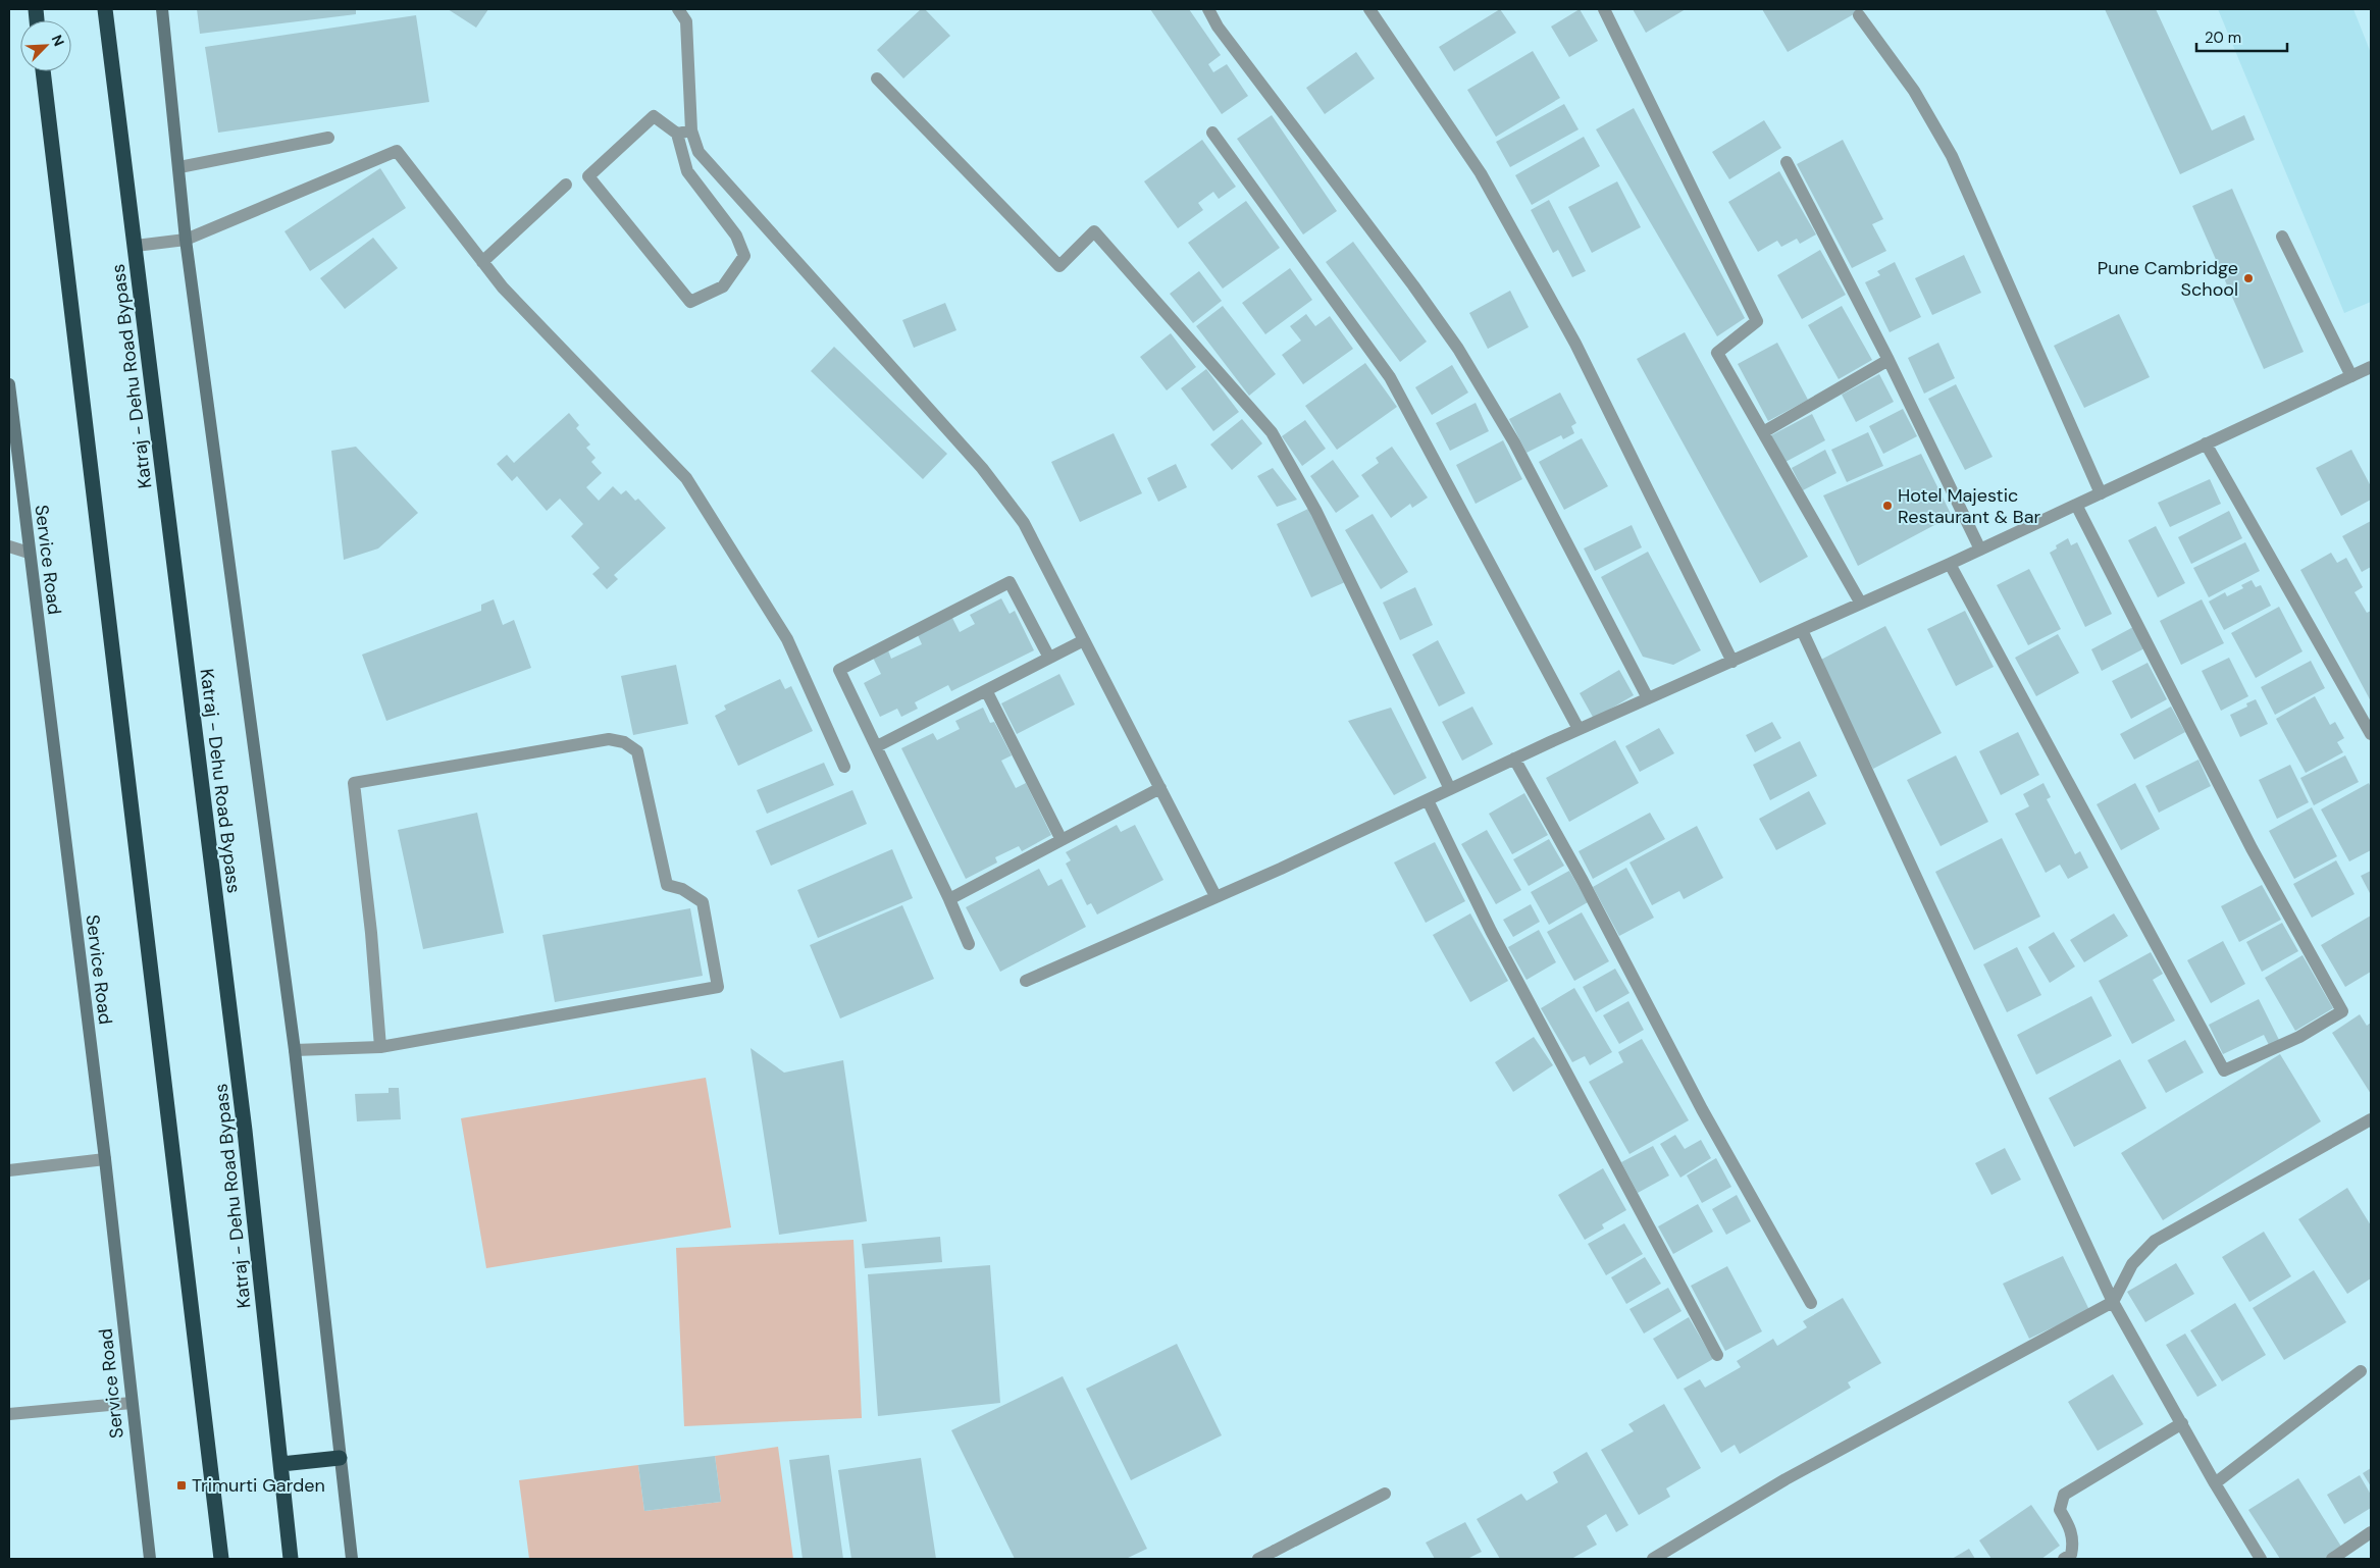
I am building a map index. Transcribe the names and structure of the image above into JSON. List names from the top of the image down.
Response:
{
  "streets": {
    "highway": ["Katraj - Dehu Road Bypass"],
    "street": ["Service Road"]
  },
  "places": {
    "other": ["Pune Cambridge School", "Hotel Majestic Restaurant & Bar"],
    "transit": ["Trimurti Garden"]
  },
  "scale_bar": "20 m",
  "north": "top right"
}
